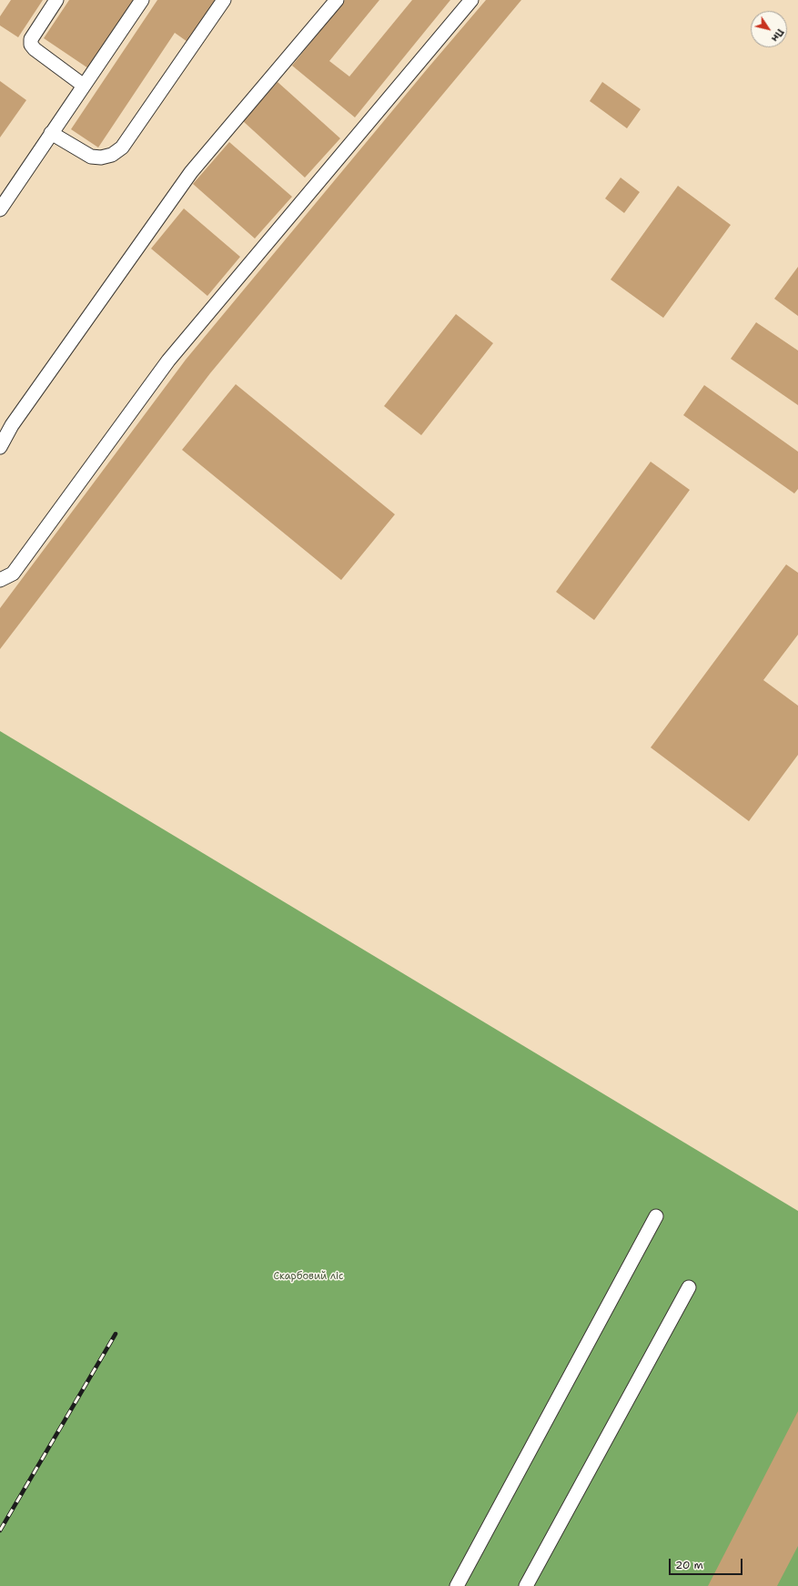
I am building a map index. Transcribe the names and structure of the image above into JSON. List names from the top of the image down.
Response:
{
  "parks": ["Скарбовий ліс"],
  "scale_bar": "20 m",
  "north": "bottom right"
}
